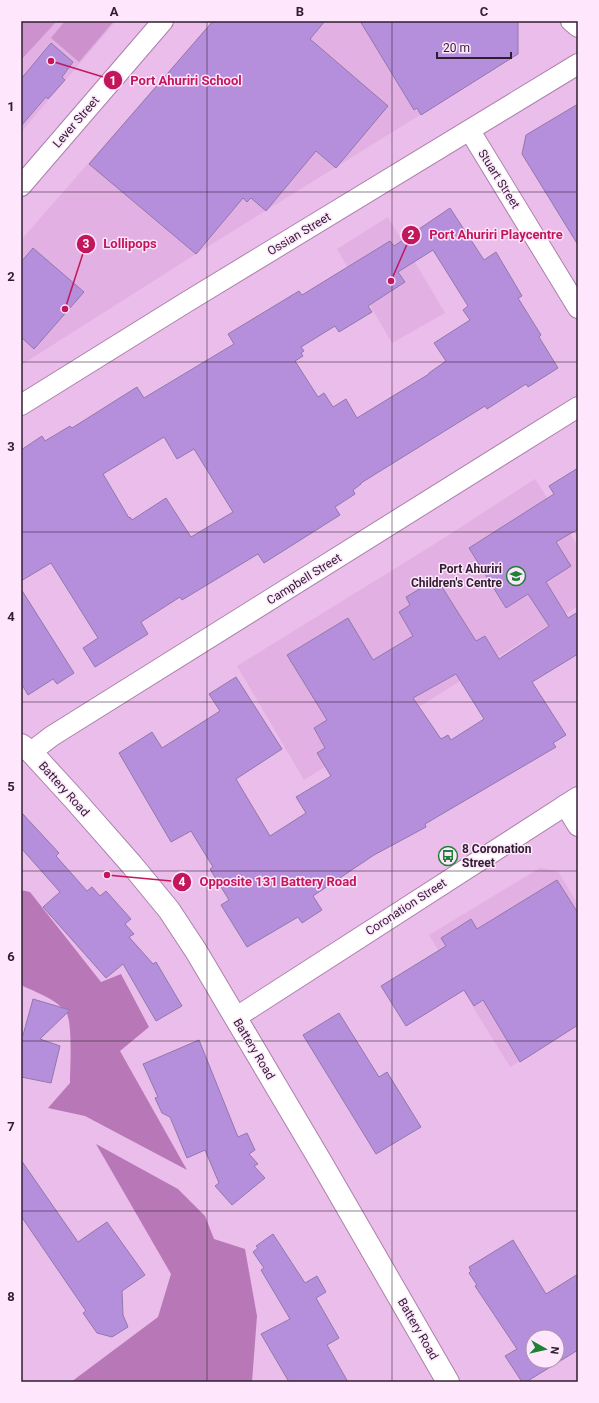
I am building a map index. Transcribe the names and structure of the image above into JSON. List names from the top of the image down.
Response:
{
  "streets": {
    "street": [
      "Lever Street",
      "Stuart Street",
      "Ossian Street",
      "Campbell Street",
      "Battery Road",
      "Coronation Street"
    ]
  },
  "crossings": [
    ["Stuart Street", "Ossian Street"],
    ["Campbell Street", "Battery Road"],
    ["Battery Road", "Coronation Street"]
  ],
  "places": {
    "other": [
      "Port Ahuriri School",
      "Port Ahuriri Playcentre",
      "Lollipops",
      "Opposite 131 Battery Road"
    ],
    "school or university": ["Port Ahuriri Children's Centre"],
    "bus stop": ["8 Coronation Street"]
  },
  "scale_bar": "20 m",
  "north": "right",
  "grid": {
    "columns": ["A", "B", "C"],
    "rows": [
      "1",
      "2",
      "3",
      "4",
      "5",
      "6",
      "7",
      "8"
    ]
  }
}
